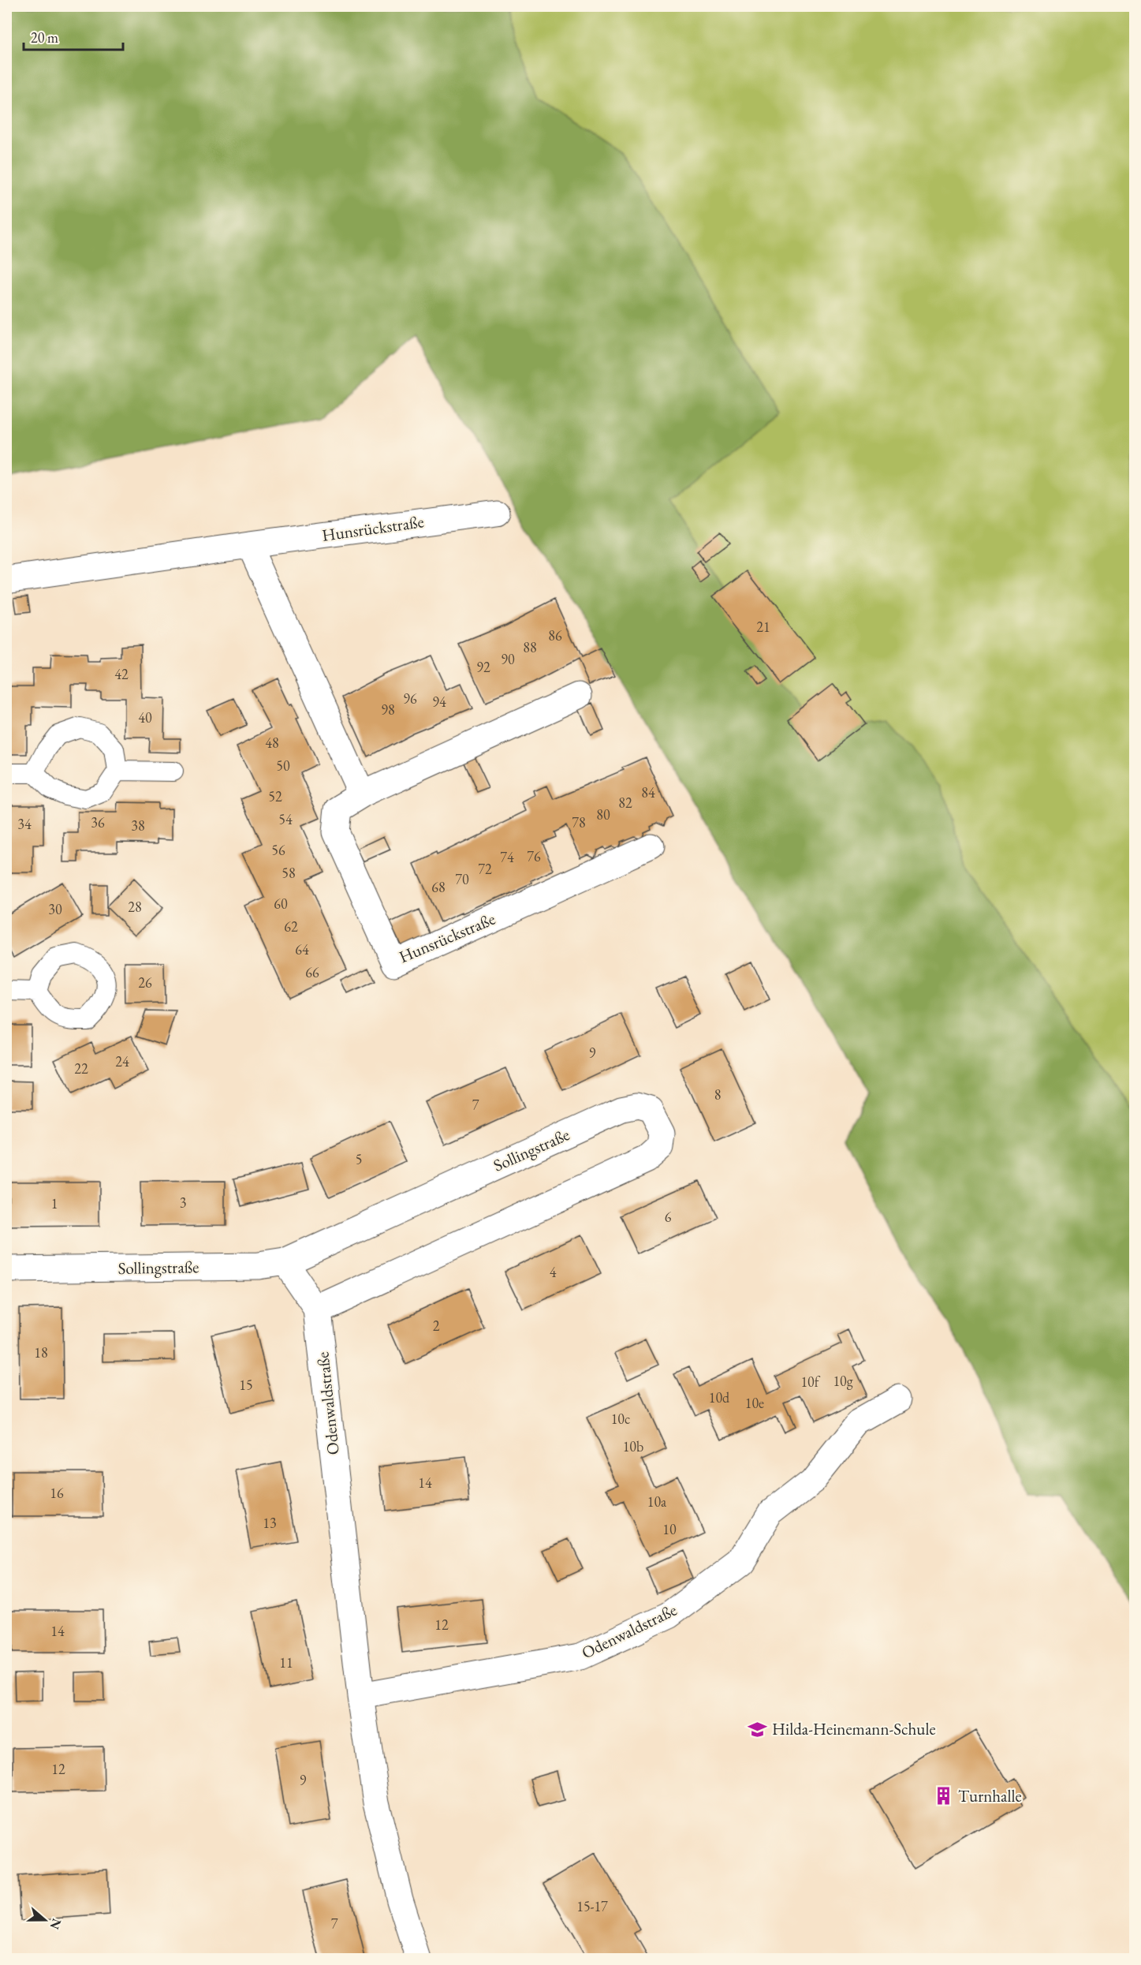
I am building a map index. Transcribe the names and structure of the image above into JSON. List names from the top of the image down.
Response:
{
  "streets": {
    "street": ["Hunsrückstraße", "Sollingstraße", "Odenwaldstraße"]
  },
  "crossings": [
    ["Sollingstraße", "Odenwaldstraße"]
  ],
  "places": {
    "school or university": ["Hilda-Heinemann-Schule"],
    "building": ["Turnhalle"]
  },
  "house_numbers": [
    "21",
    "86",
    "88",
    "90",
    "92",
    "42",
    "96",
    "94",
    "98",
    "40",
    "48",
    "50",
    "84",
    "52",
    "82",
    "80",
    "54",
    "36",
    "78",
    "34",
    "38",
    "56",
    "76",
    "74",
    "72",
    "58",
    "70",
    "68",
    "60",
    "28",
    "30",
    "62",
    "64",
    "66",
    "26",
    "9",
    "24",
    "22",
    "8",
    "7",
    "5",
    "3",
    "1",
    "6",
    "4",
    "2",
    "18",
    "10g",
    "10f",
    "15",
    "10d",
    "10e",
    "10c",
    "10b",
    "14",
    "16",
    "10a",
    "13",
    "10",
    "12",
    "14",
    "11",
    "12",
    "9",
    "15-17",
    "7"
  ],
  "scale_bar": "20 m",
  "north": "right"
}
